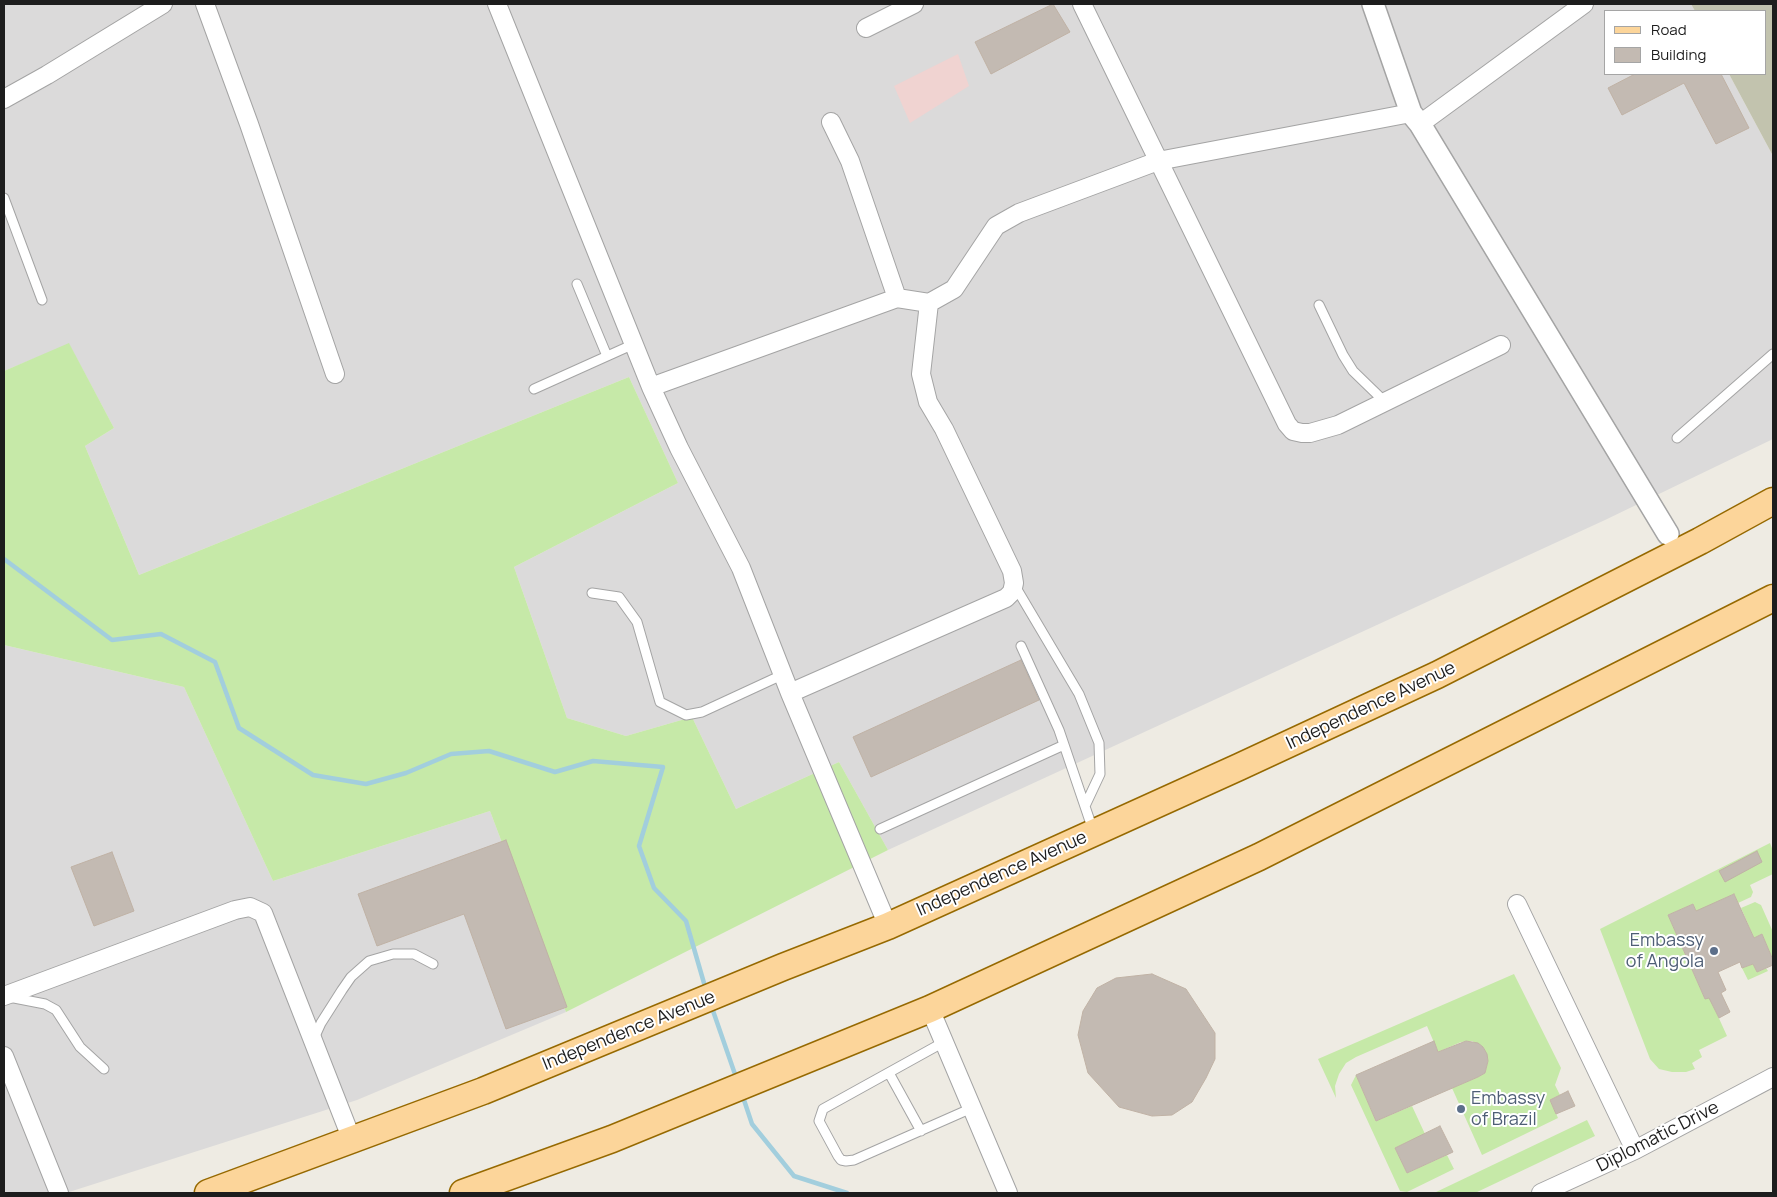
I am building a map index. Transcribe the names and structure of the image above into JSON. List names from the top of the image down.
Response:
{
  "streets": {
    "main road": ["Independence Avenue"],
    "street": ["Diplomatic Drive"]
  },
  "places": ["Embassy of Angola", "Embassy of Brazil"],
  "legend": ["Road", "Building"]
}
